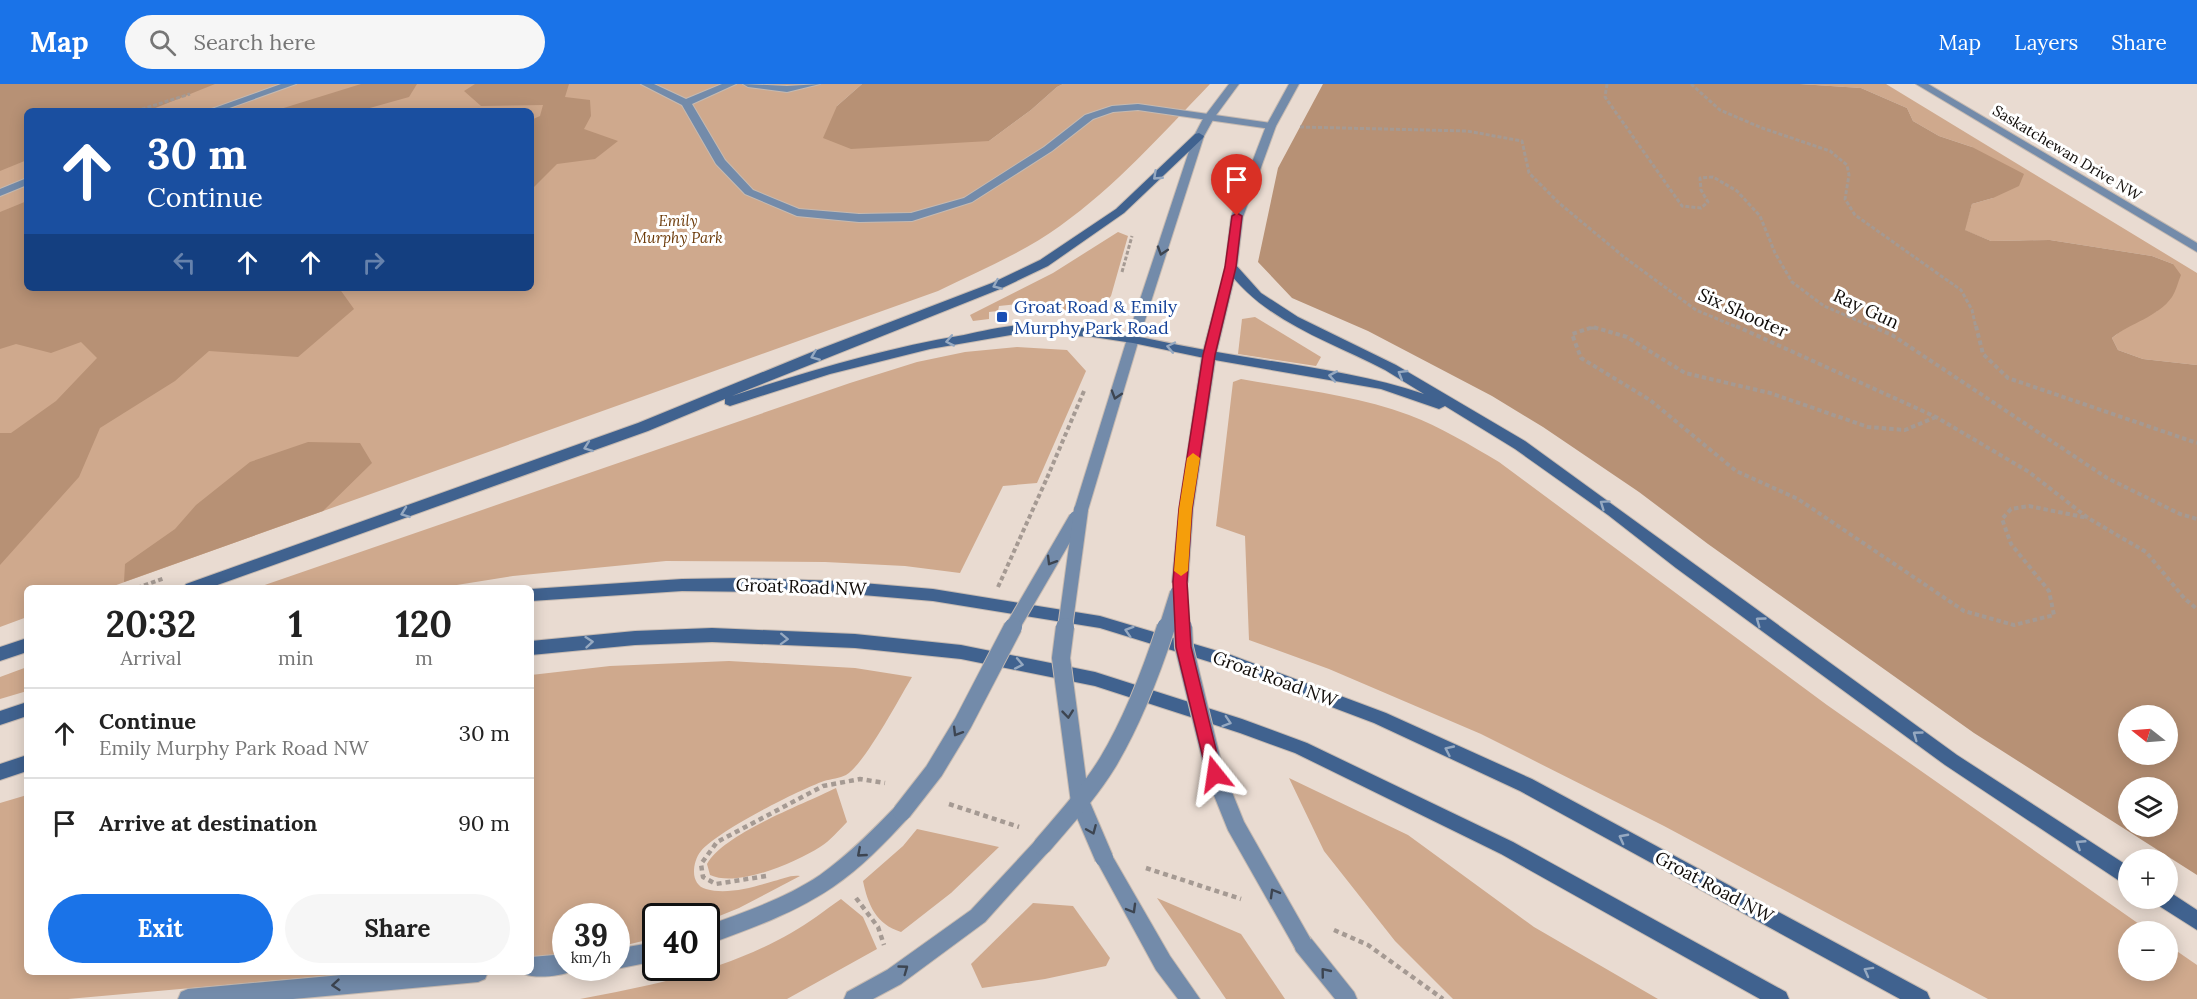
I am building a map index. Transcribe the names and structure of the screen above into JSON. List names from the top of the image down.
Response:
{
  "streets": {
    "main road": ["Groat Road NW"],
    "street": ["Saskatchewan Drive NW"],
    "path": ["Ray Gun", "Six Shooter"]
  },
  "parks": ["Emily Murphy Park"],
  "places": {
    "transit": ["Groat Road & Emily Murphy Park Road"]
  },
  "north": "left",
  "page": {
    "header": "Map",
    "search": "Search here",
    "nav": ["Map", "Layers", "Share"],
    "turn": ["30 m", "Continue"],
    "eta": [
      "20:32",
      "Arrival",
      "1",
      "min",
      "120",
      "m"
    ],
    "list": [
      {
        "name": "Continue",
        "note": "Emily Murphy Park Road NW",
        "value": "30 m"
      },
      {
        "name": "Arrive at destination",
        "value": "90 m"
      }
    ],
    "map_buttons": ["+", "−"],
    "buttons": ["Exit", "Share"],
    "speed": "39 km/h",
    "limit": "40"
  }
}
